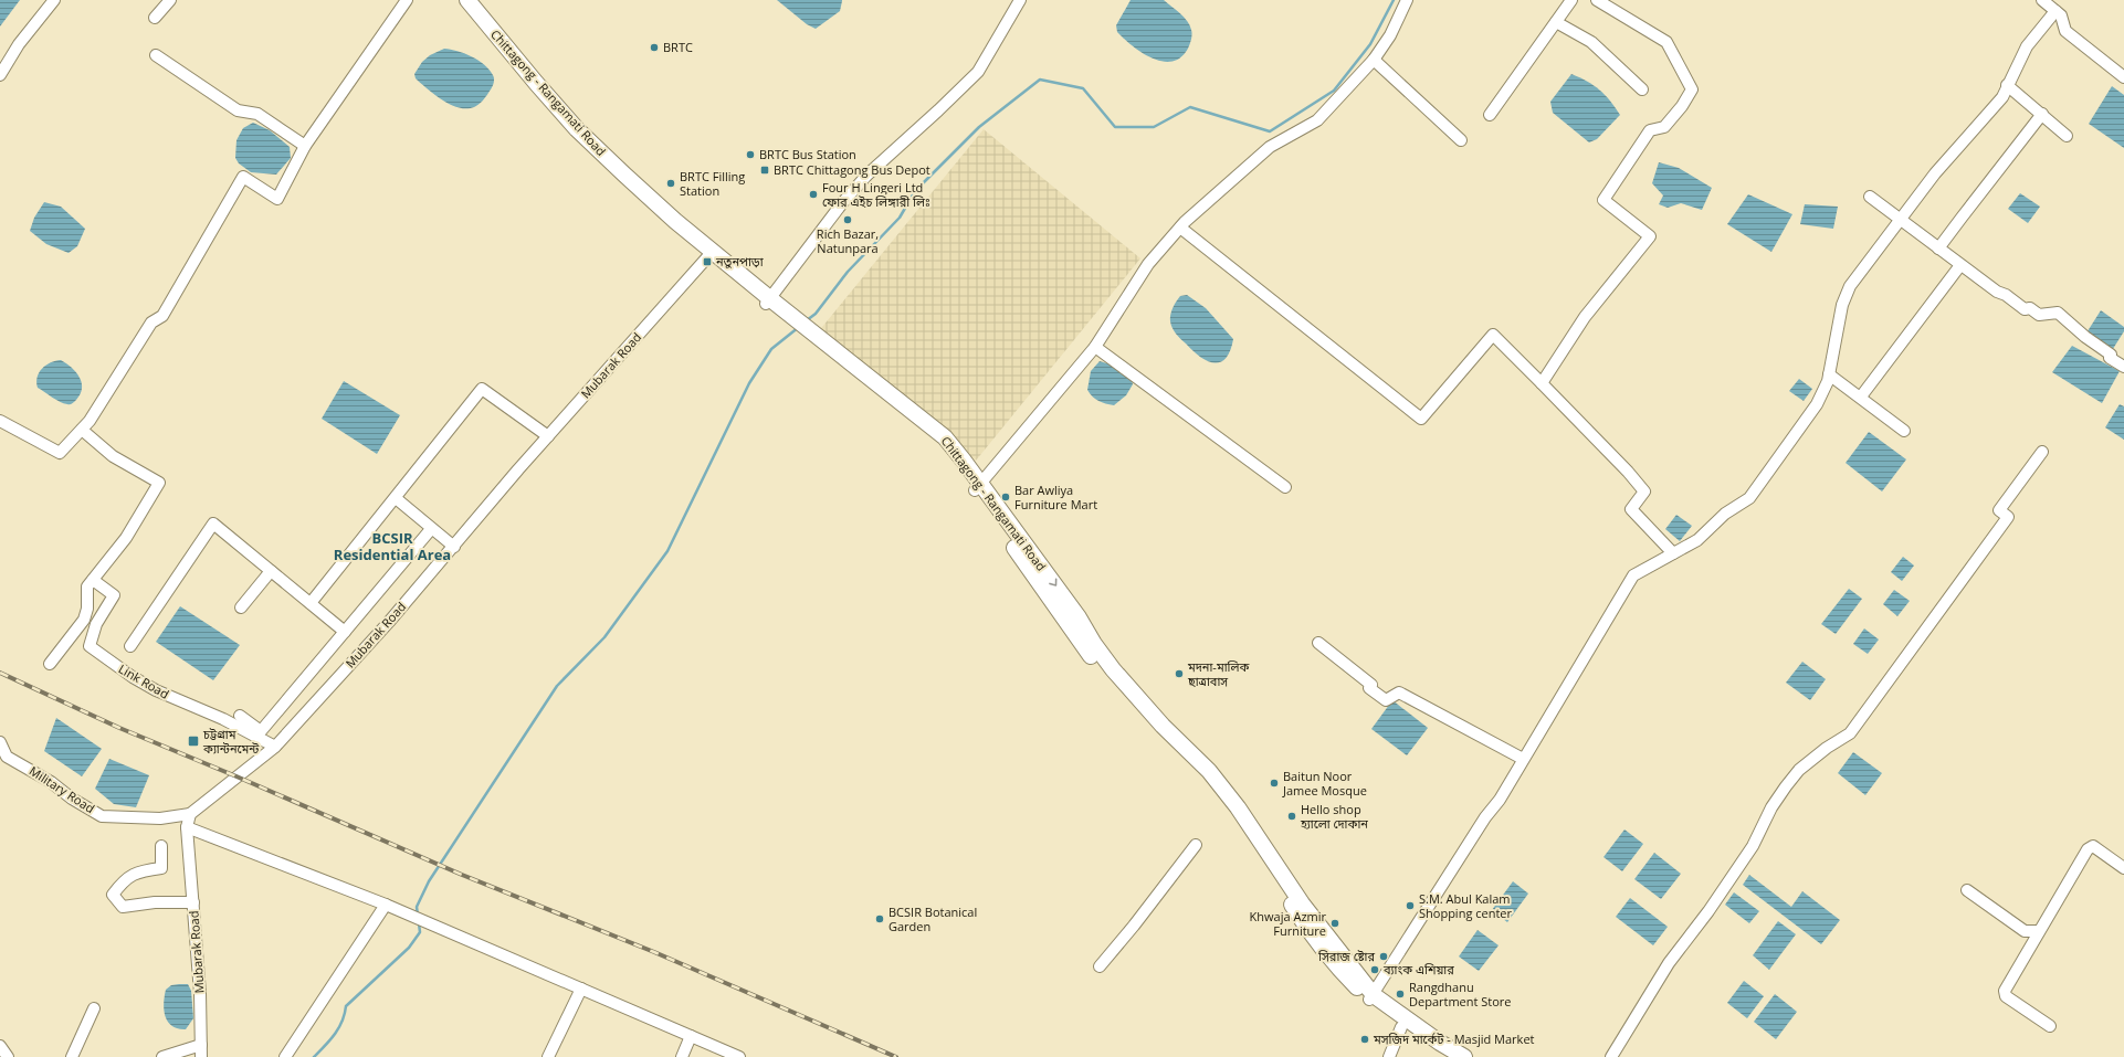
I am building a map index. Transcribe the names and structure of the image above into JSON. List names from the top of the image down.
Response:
{
  "streets": {
    "highway": ["Chittagong - Rangamati Road"],
    "street": ["Mubarak Road", "Link Road", "Military Road"]
  },
  "crossings": [
    ["Chittagong - Rangamati Road", "Mubarak Road"],
    ["Mubarak Road", "Link Road"],
    ["Mubarak Road", "Military Road"]
  ],
  "districts": ["BCSIR Residential Area"],
  "places": {
    "other": [
      "BRTC",
      "BRTC Bus Station",
      "BRTC Filling Station",
      "Four H Lingeri Ltd ফোর এইচ লিঙ্গারী লিঃ",
      "Rich Bazar, Natunpara",
      "Bar Awliya Furniture Mart",
      "মদনা-মালিক ছাত্রাবাস",
      "Baitun Noor Jamee Mosque",
      "Hello shop হ্যালো দোকান",
      "S.M. Abul Kalam Shopping center",
      "BCSIR Botanical Garden",
      "Khwaja Azmir Furniture",
      "সিরাজ ষ্টোর",
      "ব্যাংক এশিয়ার",
      "Rangdhanu Department Store",
      "মসজিদ মার্কেট - Masjid Market"
    ],
    "transit": ["BRTC Chittagong Bus Depot", "নতুনপাড়া", "চট্টগ্রাম ক্যান্টনমেন্ট"]
  }
}
